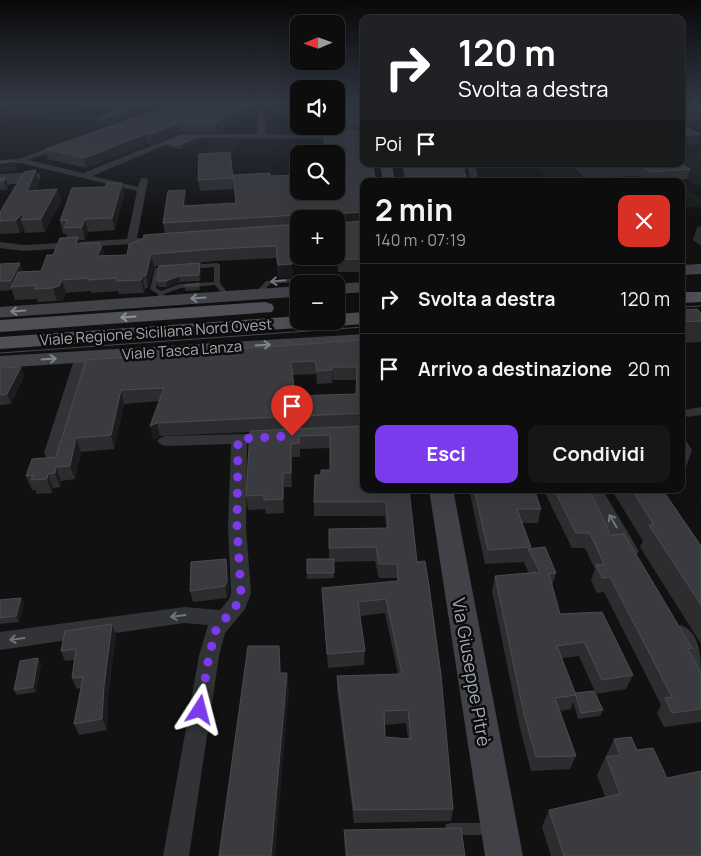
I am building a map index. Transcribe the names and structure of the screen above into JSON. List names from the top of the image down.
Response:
{
  "streets": {
    "main road": ["Viale Regione Siciliana Nord Ovest"],
    "street": ["Viale Tasca Lanza", "Via Giuseppe Pitrè"]
  },
  "north": "left",
  "page": {
    "map_buttons": ["+", "−"],
    "turn": ["120 m", "Svolta a destra"],
    "then": "Poi",
    "heading": ["2 min", "140 m · 07:19"],
    "list": [
      {
        "name": "Svolta a destra",
        "value": "120 m"
      },
      {
        "name": "Arrivo a destinazione",
        "value": "20 m"
      }
    ],
    "buttons": ["Esci", "Condividi"]
  }
}
